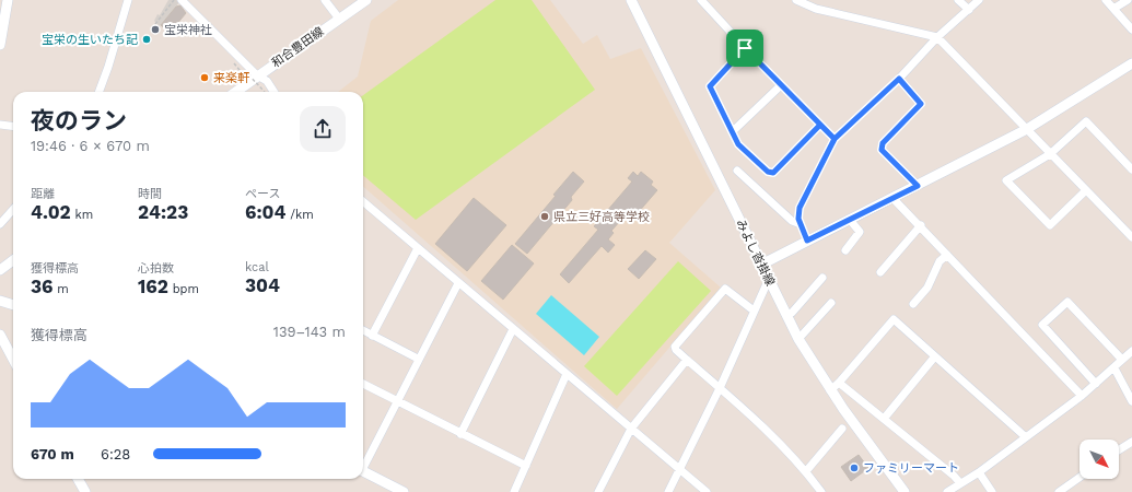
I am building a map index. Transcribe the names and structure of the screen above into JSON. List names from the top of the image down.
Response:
{
  "streets": {
    "main road": ["和合豊田線", "みよし沓掛線"]
  },
  "places": [
    "宝栄神社",
    "宝栄の生いたち記",
    "来楽軒",
    "県立三好高等学校",
    "ファミリーマート"
  ],
  "north": "bottom right",
  "page": {
    "heading": ["夜のラン", "19:46 · 6 × 670 m"],
    "stats": [
      ["距離", "4.02 km"],
      ["時間", "24:23"],
      ["ペース", "6:04 /km"],
      ["獲得標高", "36 m"],
      ["心拍数", "162 bpm"],
      ["kcal", "304"]
    ],
    "chart": ["獲得標高", "139–143 m"],
    "list": [
      {
        "name": "670 m",
        "note": "6:28"
      }
    ]
  }
}
